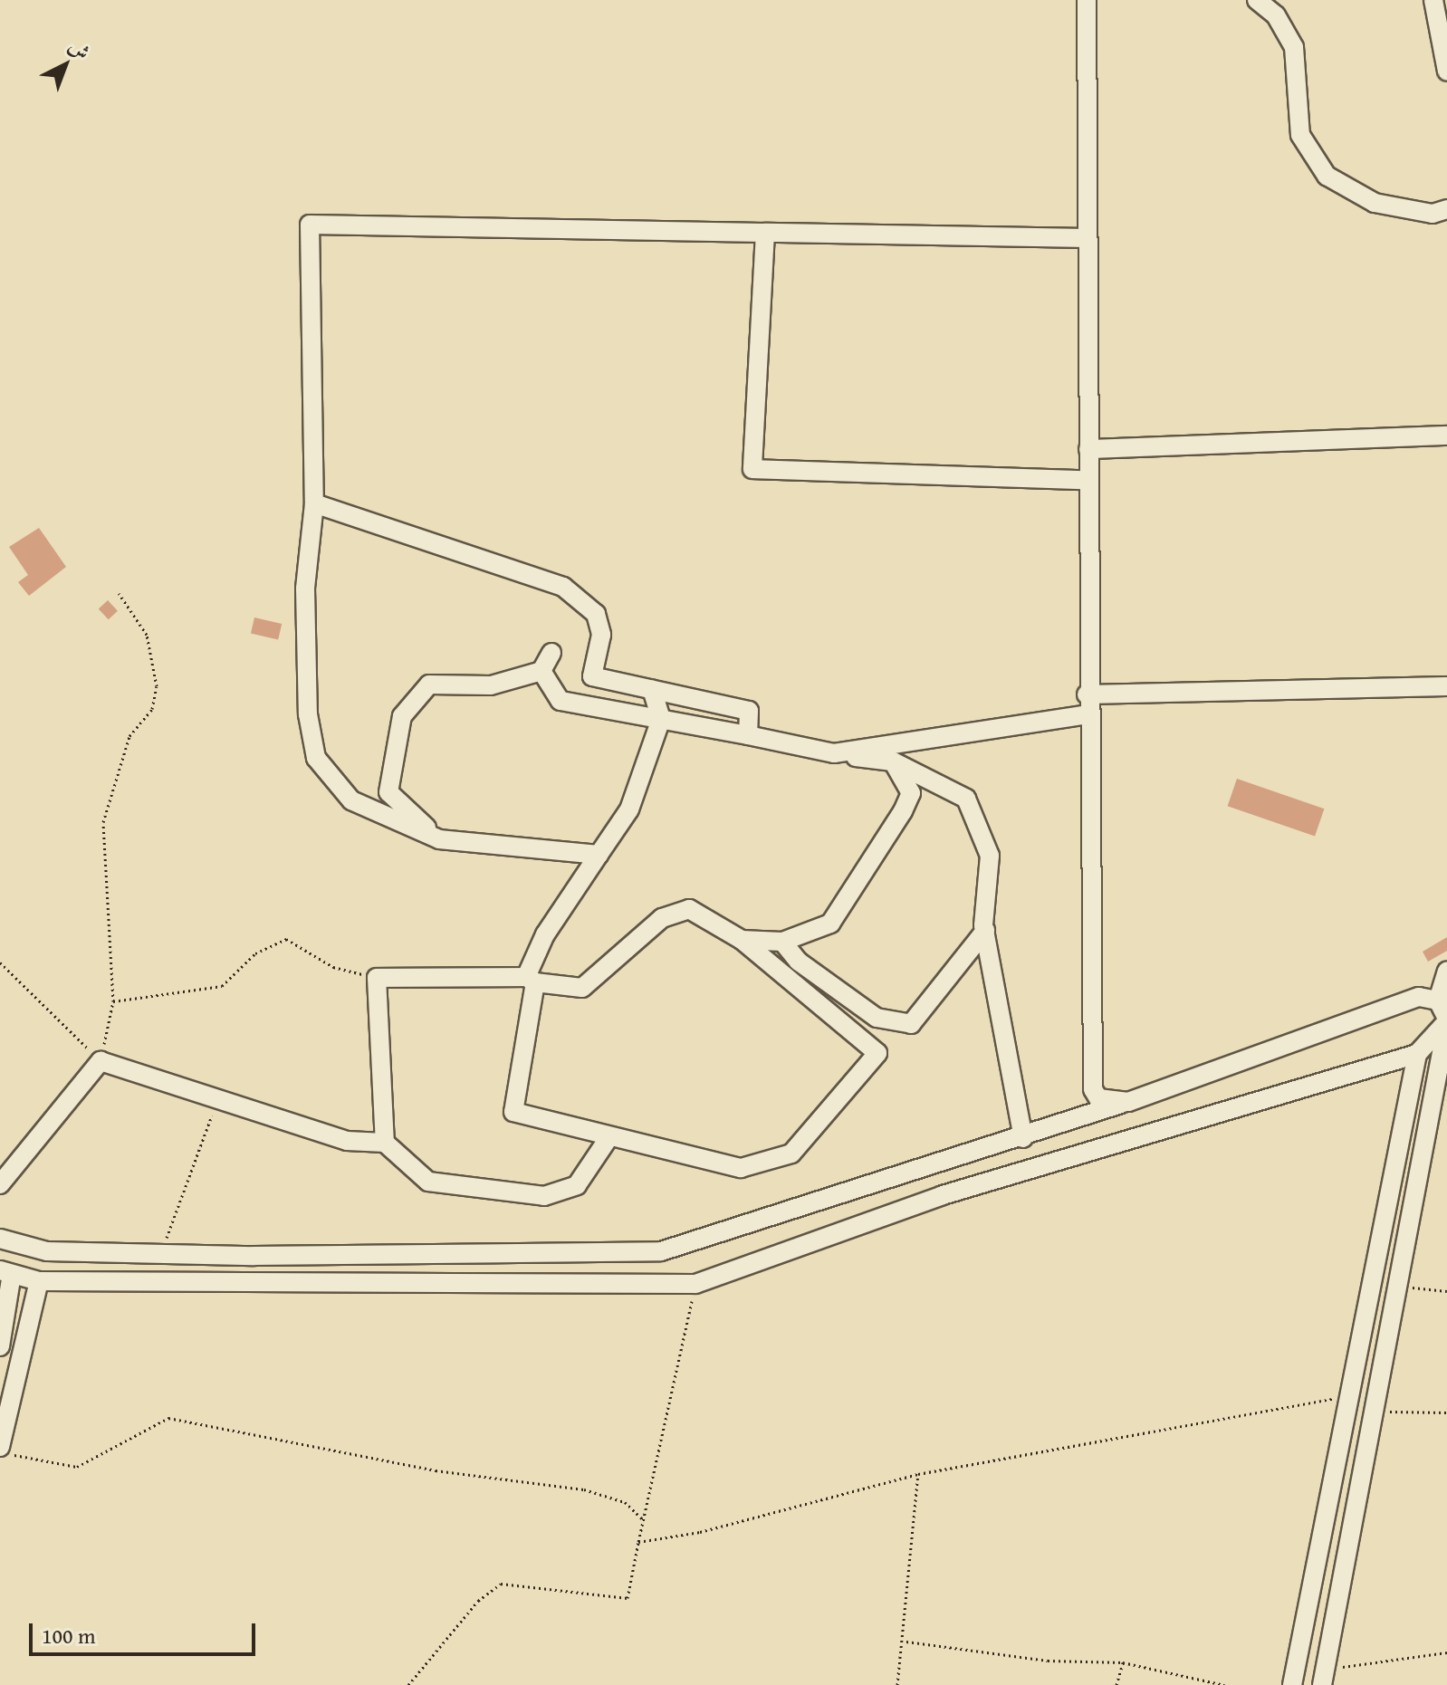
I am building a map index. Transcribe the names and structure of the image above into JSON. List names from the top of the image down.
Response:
{
  "scale_bar": "100 m",
  "north": "top right"
}
